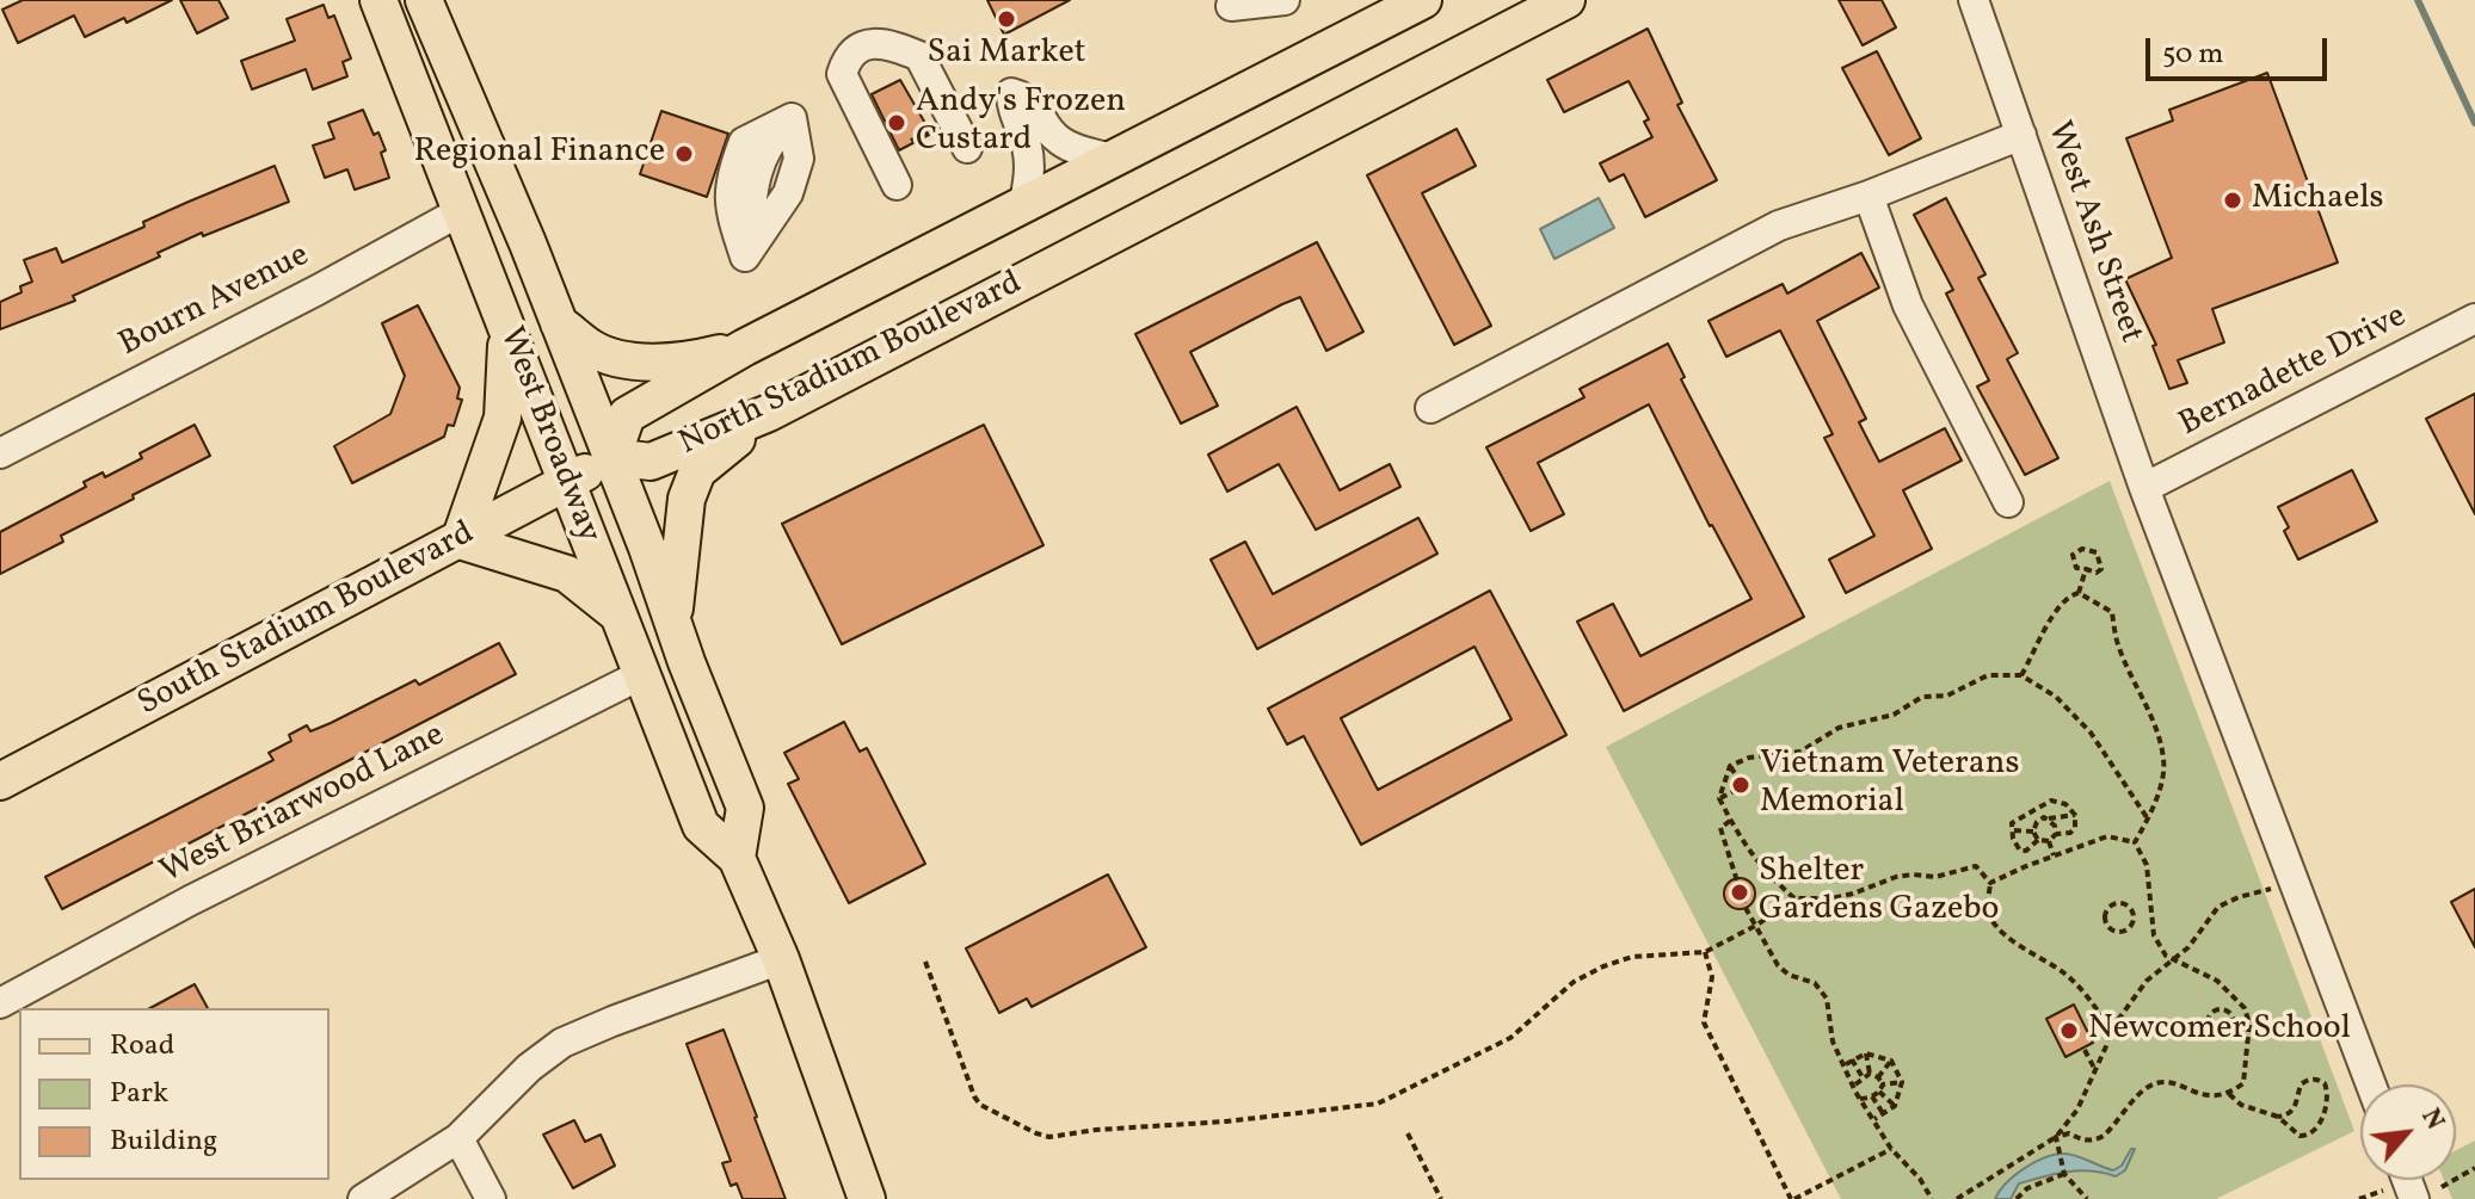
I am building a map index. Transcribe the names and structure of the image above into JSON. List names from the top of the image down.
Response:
{
  "streets": {
    "main road": ["North Stadium Boulevard", "West Broadway", "South Stadium Boulevard"],
    "street": [
      "West Ash Street",
      "Bourn Avenue",
      "Bernadette Drive",
      "West Briarwood Lane"
    ]
  },
  "crossings": [
    ["West Ash Street", "Bernadette Drive"],
    ["Bourn Avenue", "West Broadway"],
    ["North Stadium Boulevard", "West Broadway"],
    ["North Stadium Boulevard", "South Stadium Boulevard"],
    ["West Broadway", "South Stadium Boulevard"],
    ["West Broadway", "West Briarwood Lane"]
  ],
  "places": [
    "Sai Market",
    "Andy's Frozen Custard",
    "Regional Finance",
    "Michaels",
    "Vietnam Veterans Memorial",
    "Shelter Gardens Gazebo",
    "Newcomer School"
  ],
  "legend": ["Road", "Park", "Building"],
  "scale_bar": "50 m",
  "north": "top right"
}
